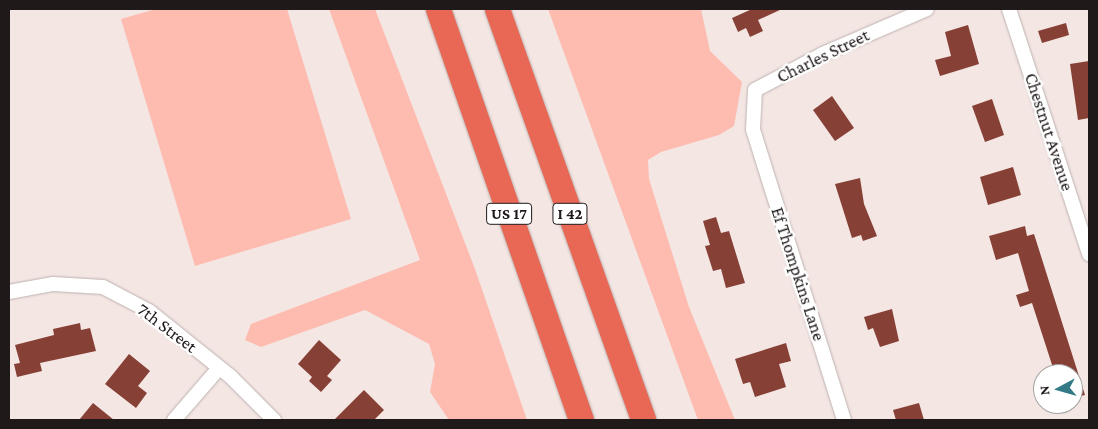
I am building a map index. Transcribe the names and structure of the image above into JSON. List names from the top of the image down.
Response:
{
  "streets": {
    "highway": ["US 17", "I 42"],
    "street": [
      "Charles Street",
      "Chestnut Avenue",
      "Ef Thompkins Lane",
      "7th Street"
    ]
  },
  "crossings": [
    ["Charles Street", "Ef Thompkins Lane"]
  ],
  "north": "left"
}
